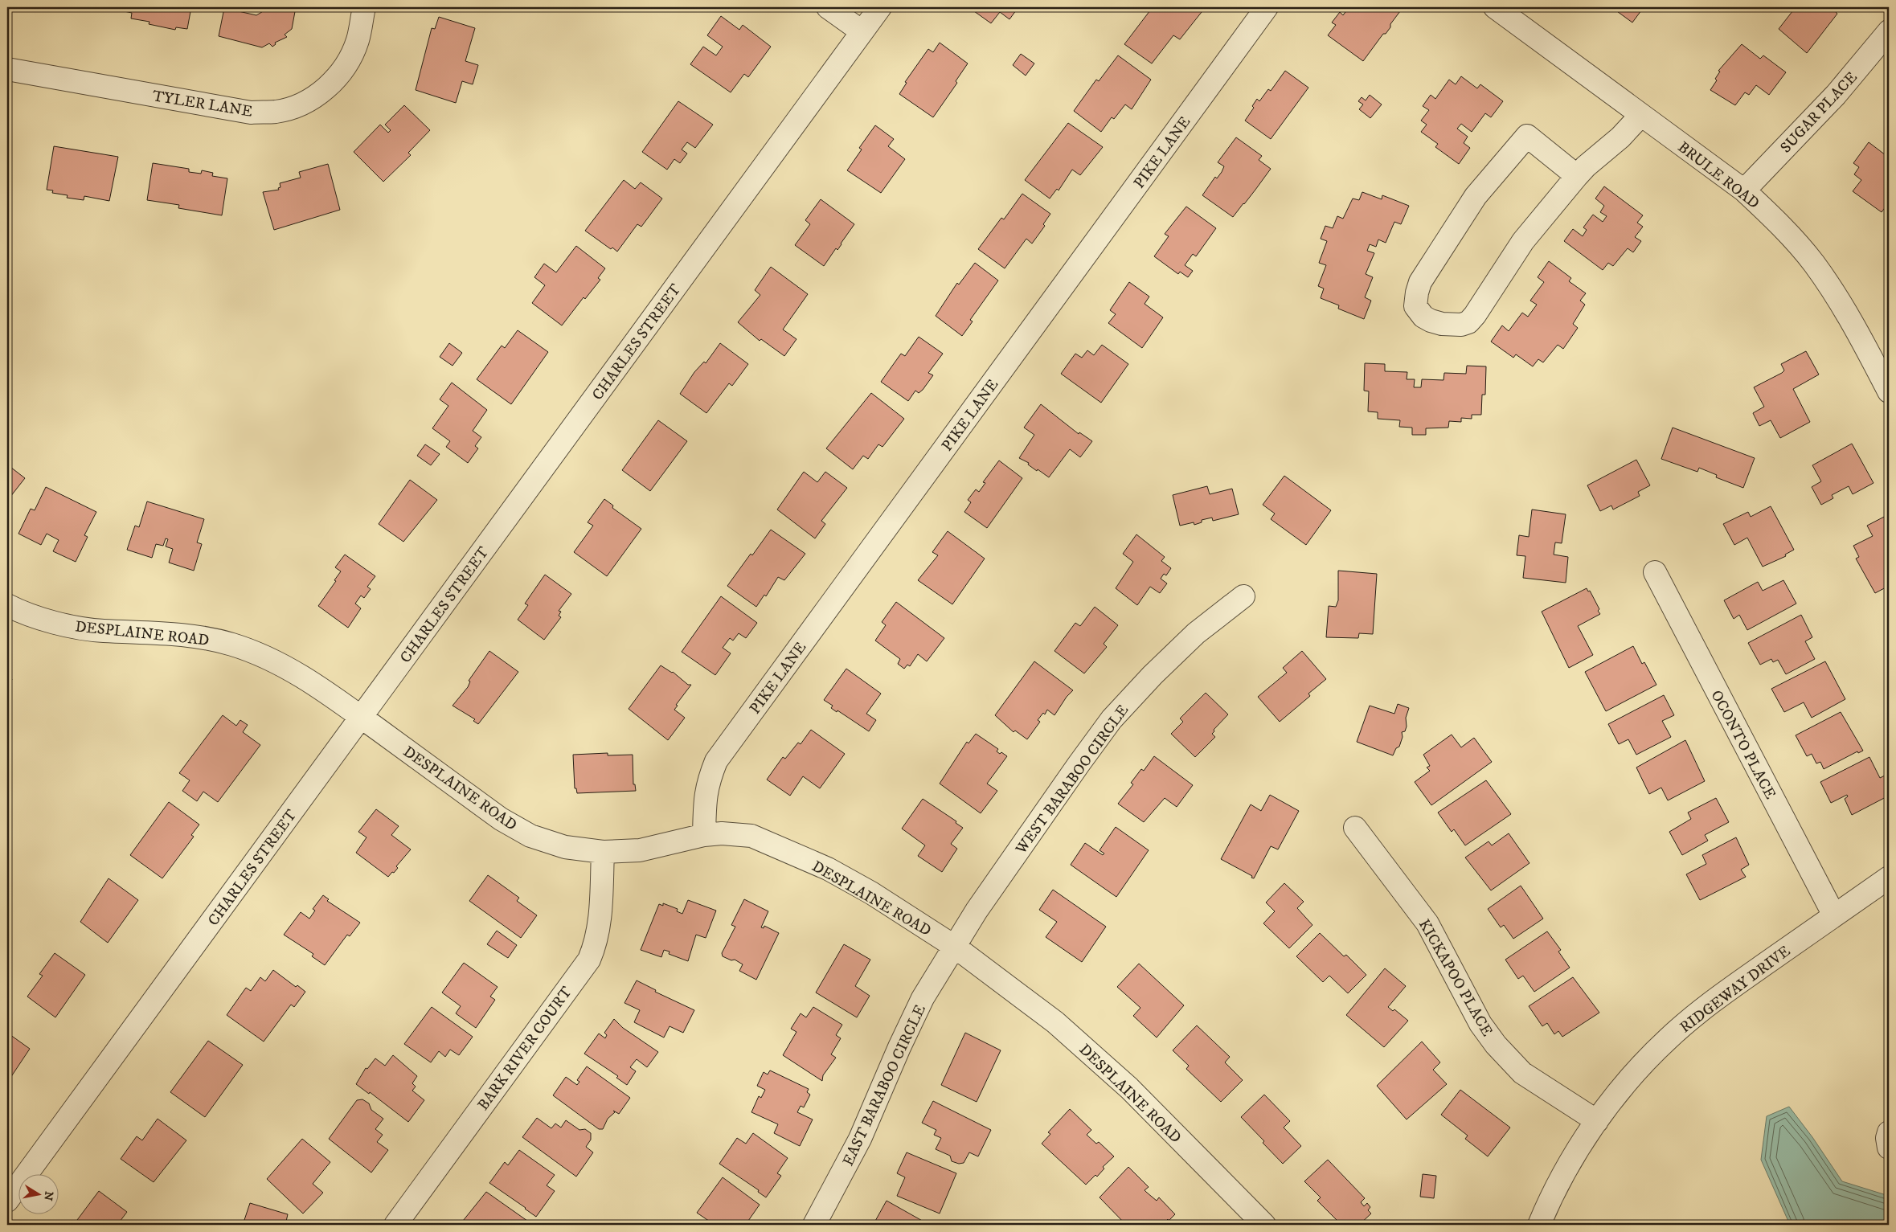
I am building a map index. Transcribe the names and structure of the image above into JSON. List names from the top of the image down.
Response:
{
  "streets": {
    "street": [
      "TYLER LANE",
      "SUGAR PLACE",
      "PIKE LANE",
      "BRULE ROAD",
      "CHARLES STREET",
      "DESPLAINE ROAD",
      "OCONTO PLACE",
      "WEST BARABOO CIRCLE",
      "KICKAPOO PLACE",
      "RIDGEWAY DRIVE",
      "BARK RIVER COURT",
      "EAST BARABOO CIRCLE"
    ]
  },
  "crossings": [
    ["SUGAR PLACE", "BRULE ROAD"],
    ["PIKE LANE", "DESPLAINE ROAD"],
    ["CHARLES STREET", "DESPLAINE ROAD"],
    ["DESPLAINE ROAD", "WEST BARABOO CIRCLE"],
    ["DESPLAINE ROAD", "BARK RIVER COURT"],
    ["DESPLAINE ROAD", "EAST BARABOO CIRCLE"],
    ["OCONTO PLACE", "RIDGEWAY DRIVE"],
    ["WEST BARABOO CIRCLE", "EAST BARABOO CIRCLE"],
    ["KICKAPOO PLACE", "RIDGEWAY DRIVE"]
  ],
  "north": "right"
}
